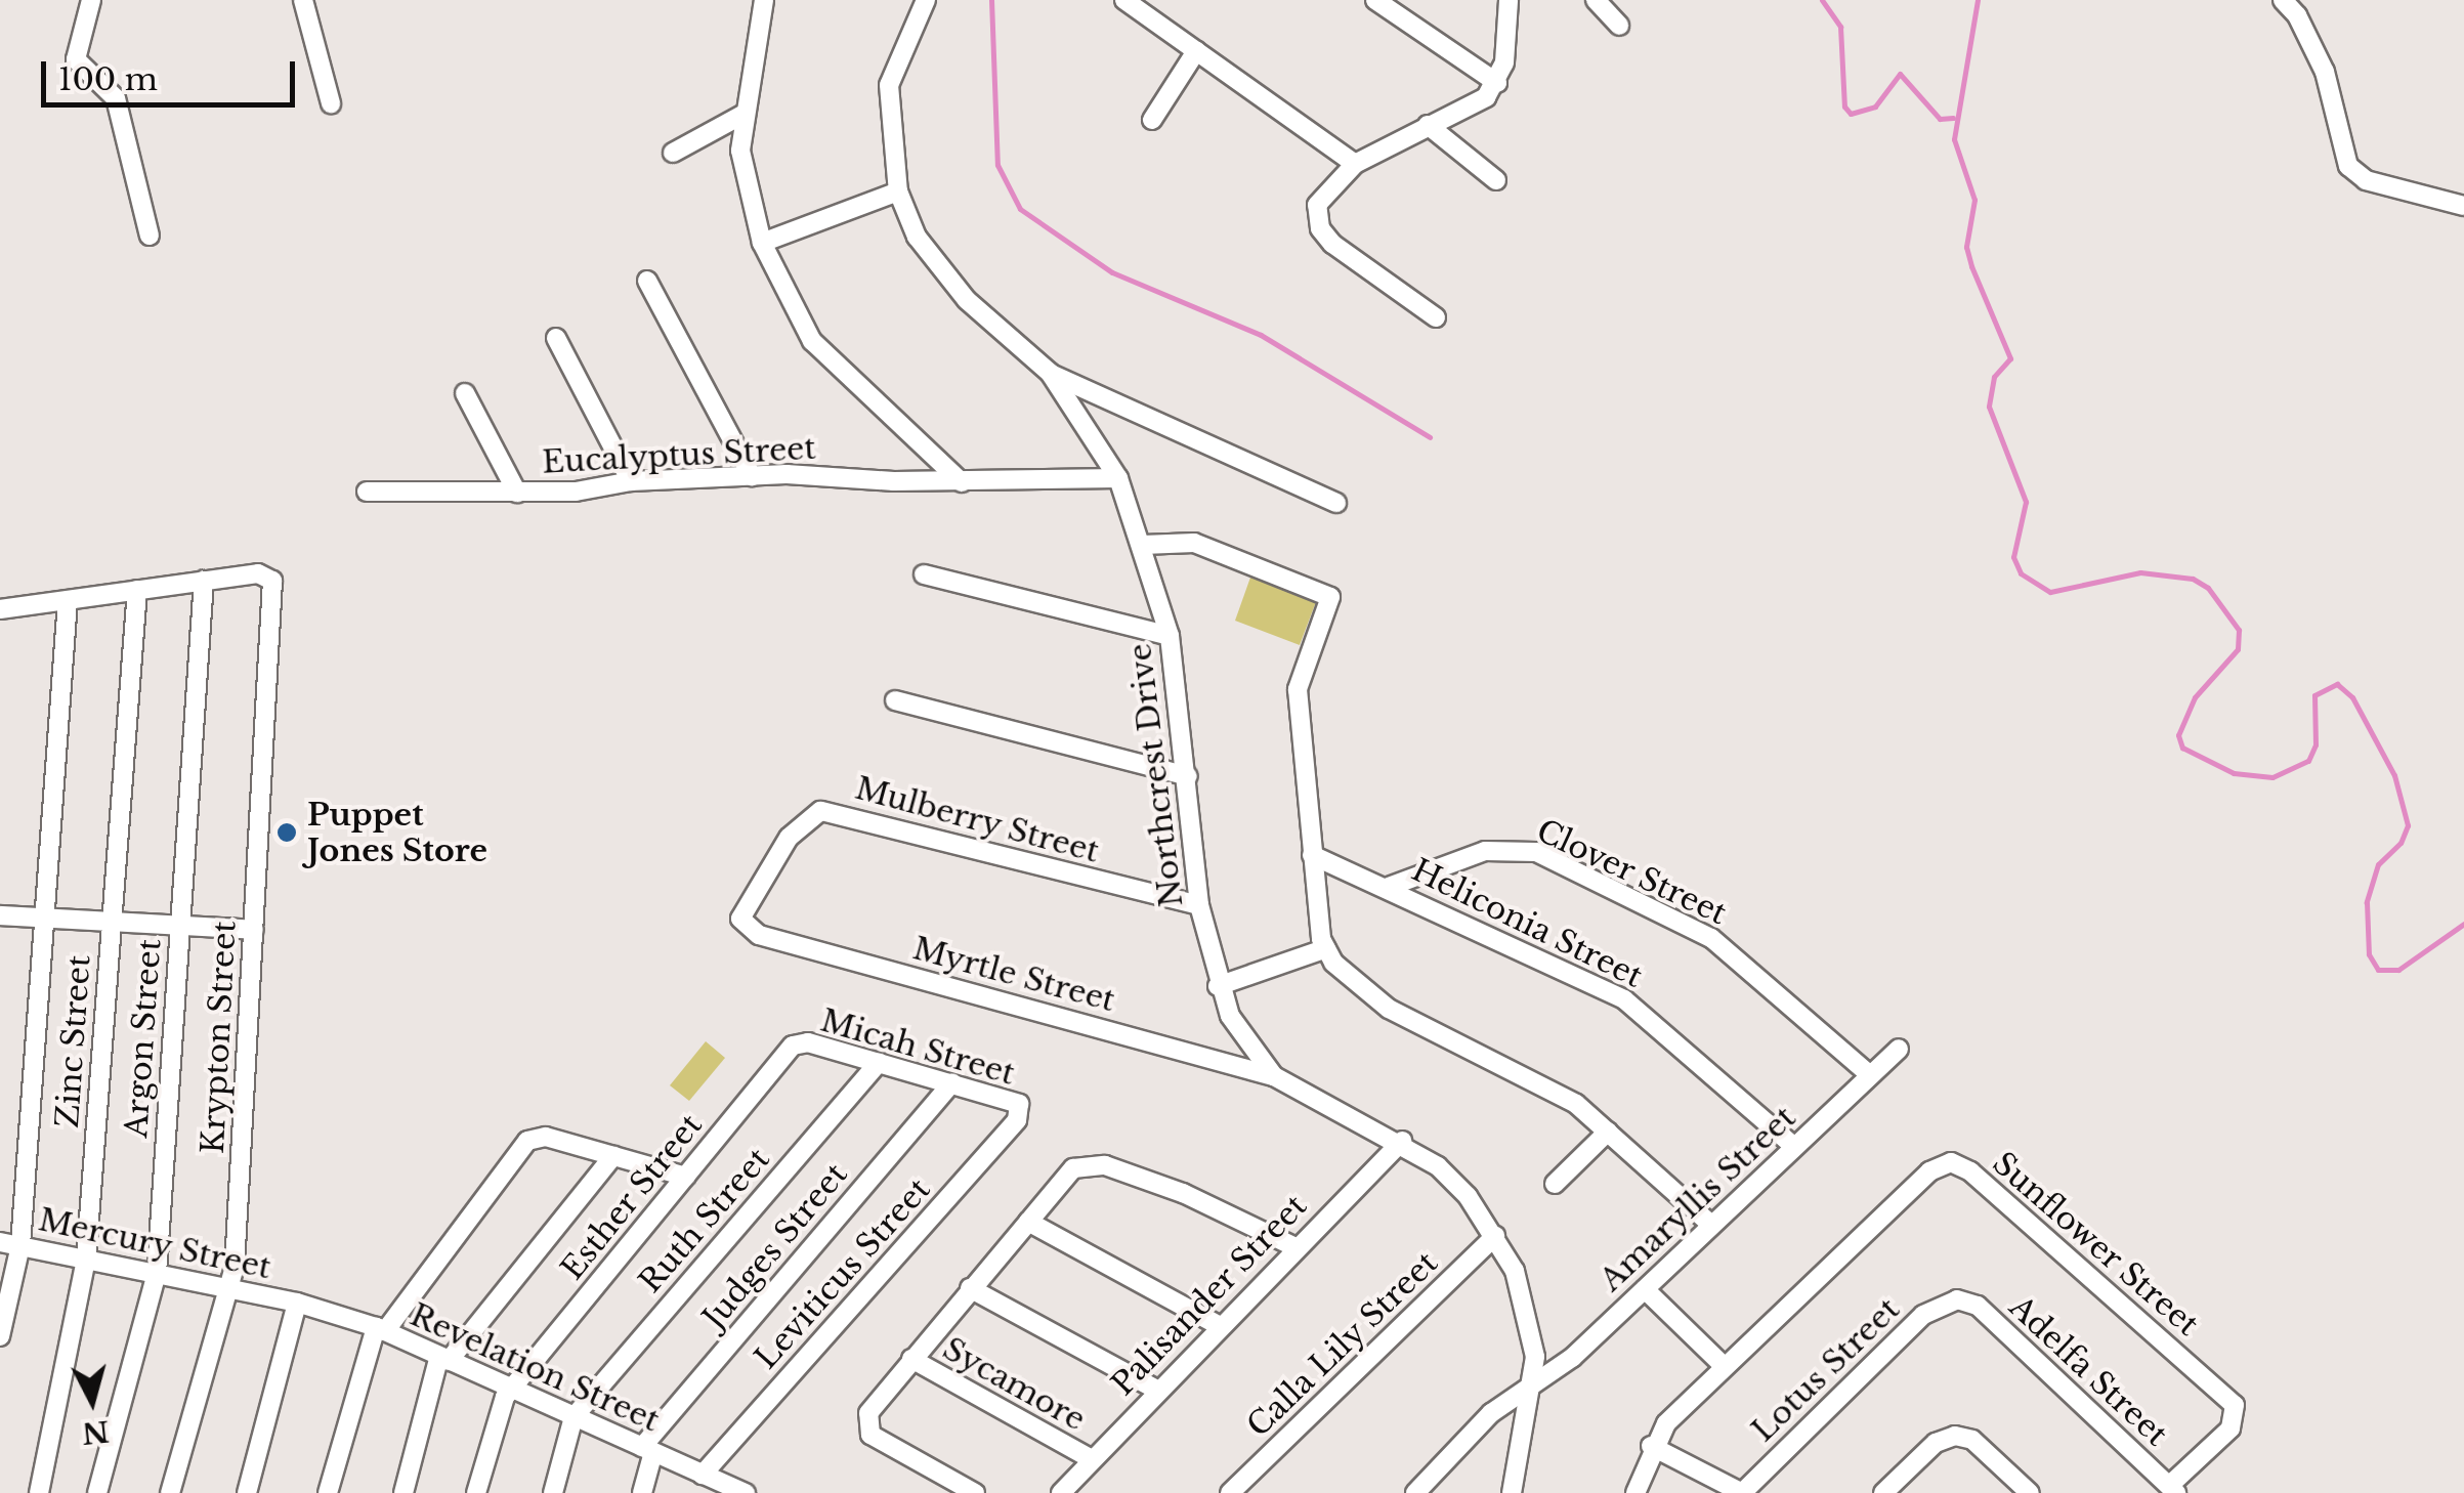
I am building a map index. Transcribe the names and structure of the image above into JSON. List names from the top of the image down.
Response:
{
  "streets": {
    "street": [
      "Eucalyptus Street",
      "Northcrest Drive",
      "Mulberry Street",
      "Clover Street",
      "Heliconia Street",
      "Myrtle Street",
      "Krypton Street",
      "Argon Street",
      "Zinc Street",
      "Micah Street",
      "Esther Street",
      "Amaryllis Street",
      "Ruth Street",
      "Mercury Street",
      "Sunflower Street",
      "Judges Street",
      "Leviticus Street",
      "Palisander Street",
      "Calla Lily Street",
      "Revelation Street",
      "Lotus Street",
      "Adelfa Street",
      "Sycamore"
    ]
  },
  "crossings": [
    ["Eucalyptus Street", "Northcrest Drive"],
    ["Northcrest Drive", "Mulberry Street"],
    ["Northcrest Drive", "Myrtle Street"],
    ["Northcrest Drive", "Amaryllis Street"],
    ["Northcrest Drive", "Palisander Street"],
    ["Northcrest Drive", "Calla Lily Street"],
    ["Mulberry Street", "Myrtle Street"],
    ["Clover Street", "Heliconia Street"],
    ["Clover Street", "Amaryllis Street"],
    ["Heliconia Street", "Amaryllis Street"],
    ["Krypton Street", "Argon Street"],
    ["Krypton Street", "Mercury Street"],
    ["Argon Street", "Mercury Street"],
    ["Zinc Street", "Mercury Street"],
    ["Micah Street", "Esther Street"],
    ["Micah Street", "Ruth Street"],
    ["Micah Street", "Judges Street"],
    ["Micah Street", "Leviticus Street"],
    ["Esther Street", "Revelation Street"],
    ["Ruth Street", "Revelation Street"],
    ["Mercury Street", "Revelation Street"],
    ["Sunflower Street", "Adelfa Street"],
    ["Judges Street", "Revelation Street"],
    ["Leviticus Street", "Revelation Street"],
    ["Palisander Street", "Sycamore"],
    ["Lotus Street", "Adelfa Street"]
  ],
  "places": ["Puppet Jones Store"],
  "scale_bar": "100 m",
  "north": "bottom"
}
